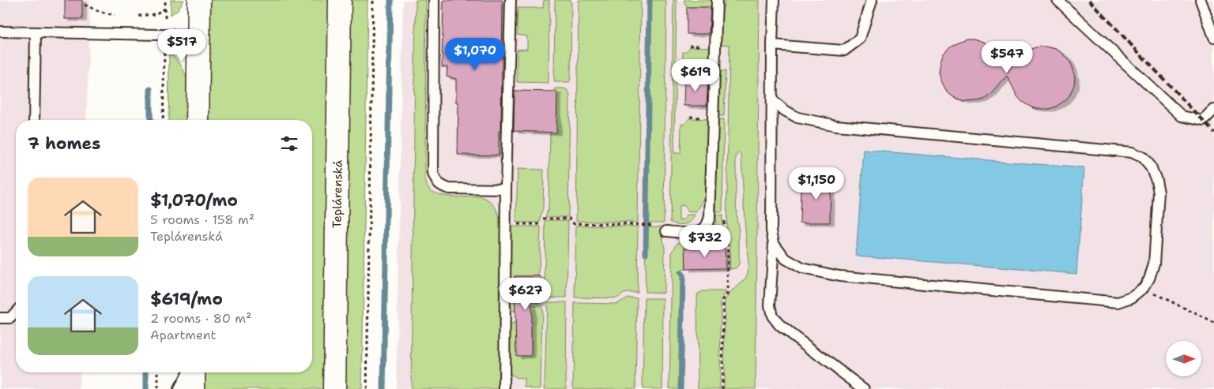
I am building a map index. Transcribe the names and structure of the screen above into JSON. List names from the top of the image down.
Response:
{
  "streets": {
    "street": ["Teplárenská"]
  },
  "north": "right",
  "page": {
    "price": [
      "$517",
      "$1,070",
      "$547",
      "$619",
      "$1,150",
      "$732",
      "$627"
    ],
    "heading": "7 homes",
    "list": [
      {
        "name": "$1,070/mo",
        "note": "5 rooms · 158 m² · Teplárenská"
      },
      {
        "name": "$619/mo",
        "note": "2 rooms · 80 m² · Apartment"
      }
    ]
  }
}
